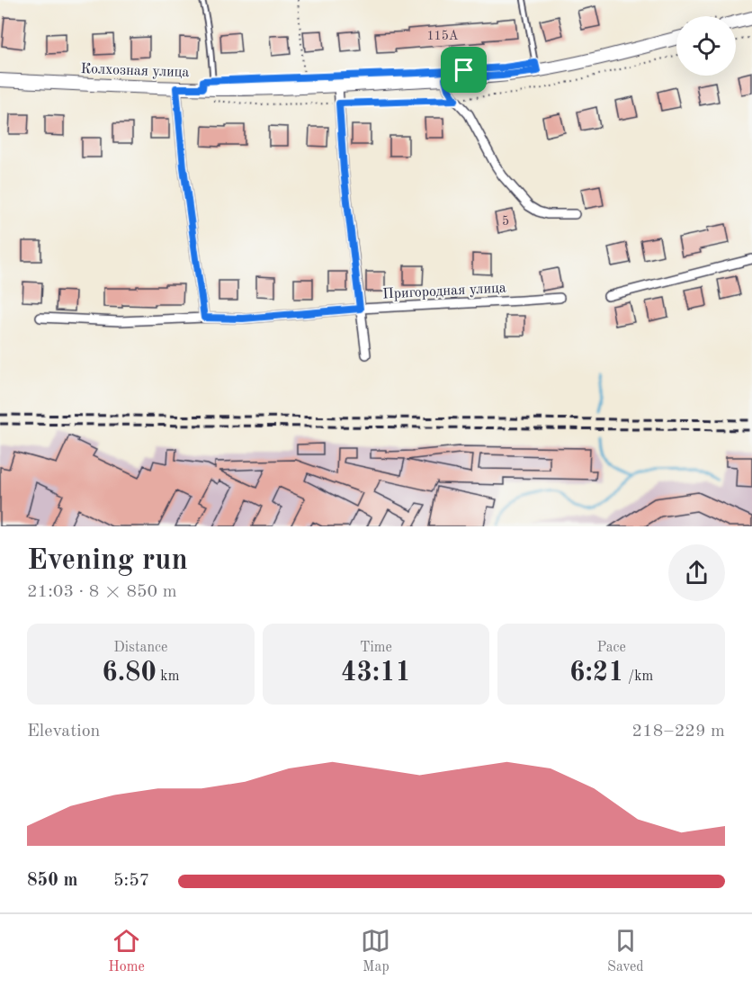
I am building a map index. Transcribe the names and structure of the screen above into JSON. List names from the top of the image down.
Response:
{
  "streets": {
    "main road": ["Колхозная улица"],
    "street": ["Пригородная улица"]
  },
  "house_numbers": ["115А", "5"],
  "page": {
    "heading": ["Evening run", "21:03 · 8 × 850 m"],
    "stats": [
      ["Distance", "6.80 km"],
      ["Time", "43:11"],
      ["Pace", "6:21 /km"]
    ],
    "chart": ["Elevation", "218–229 m"],
    "list": [
      {
        "name": "850 m",
        "note": "5:57"
      }
    ],
    "tabs": ["Home", "Map", "Saved"]
  }
}
